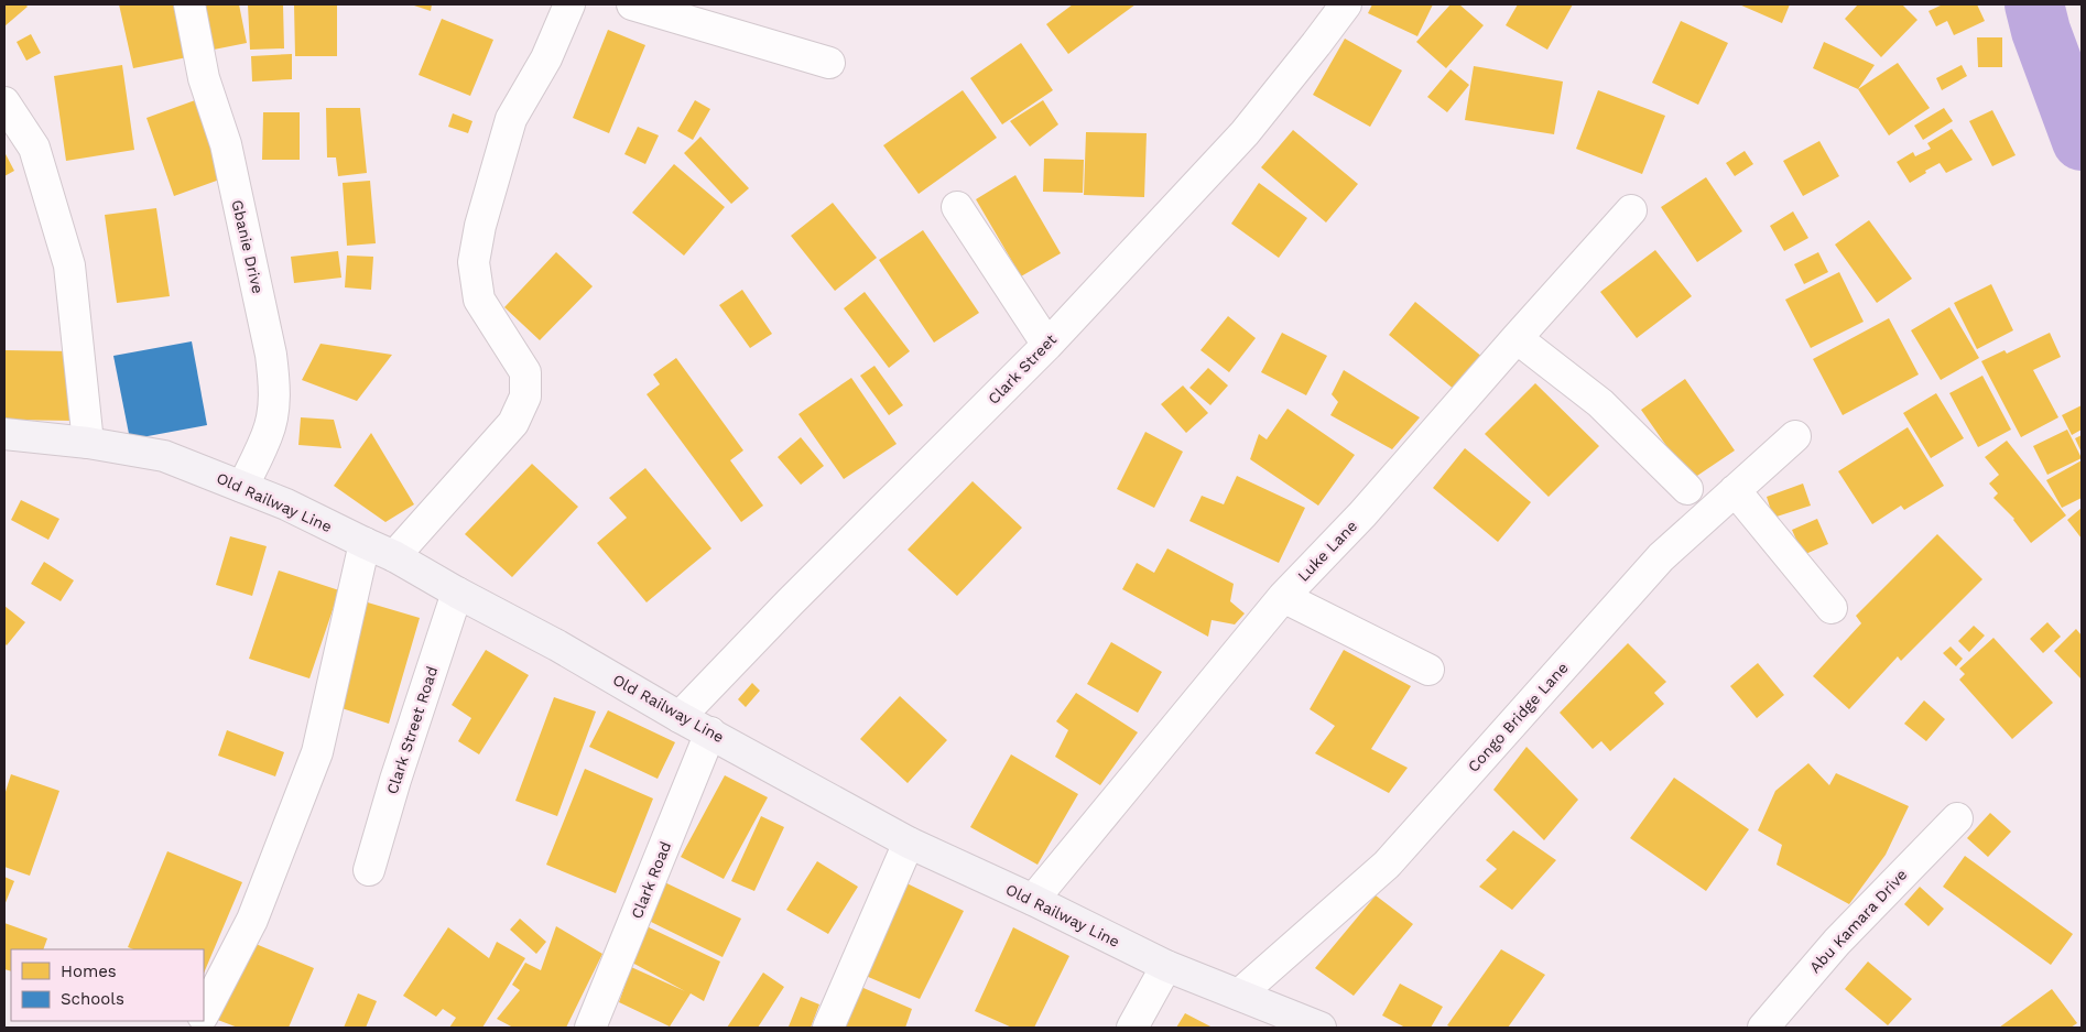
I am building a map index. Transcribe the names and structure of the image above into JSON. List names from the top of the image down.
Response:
{
  "streets": {
    "street": [
      "Gbanie Drive",
      "Clark Street",
      "Old Railway Line",
      "Luke Lane",
      "Congo Bridge Lane",
      "Clark Street Road",
      "Clark Road",
      "Abu Kamara Drive"
    ]
  },
  "crossings": [
    ["Gbanie Drive", "Old Railway Line"],
    ["Clark Street", "Old Railway Line"],
    ["Old Railway Line", "Luke Lane"],
    ["Old Railway Line", "Congo Bridge Lane"],
    ["Old Railway Line", "Clark Street Road"],
    ["Old Railway Line", "Clark Road"]
  ],
  "legend": ["Homes", "Schools"]
}
